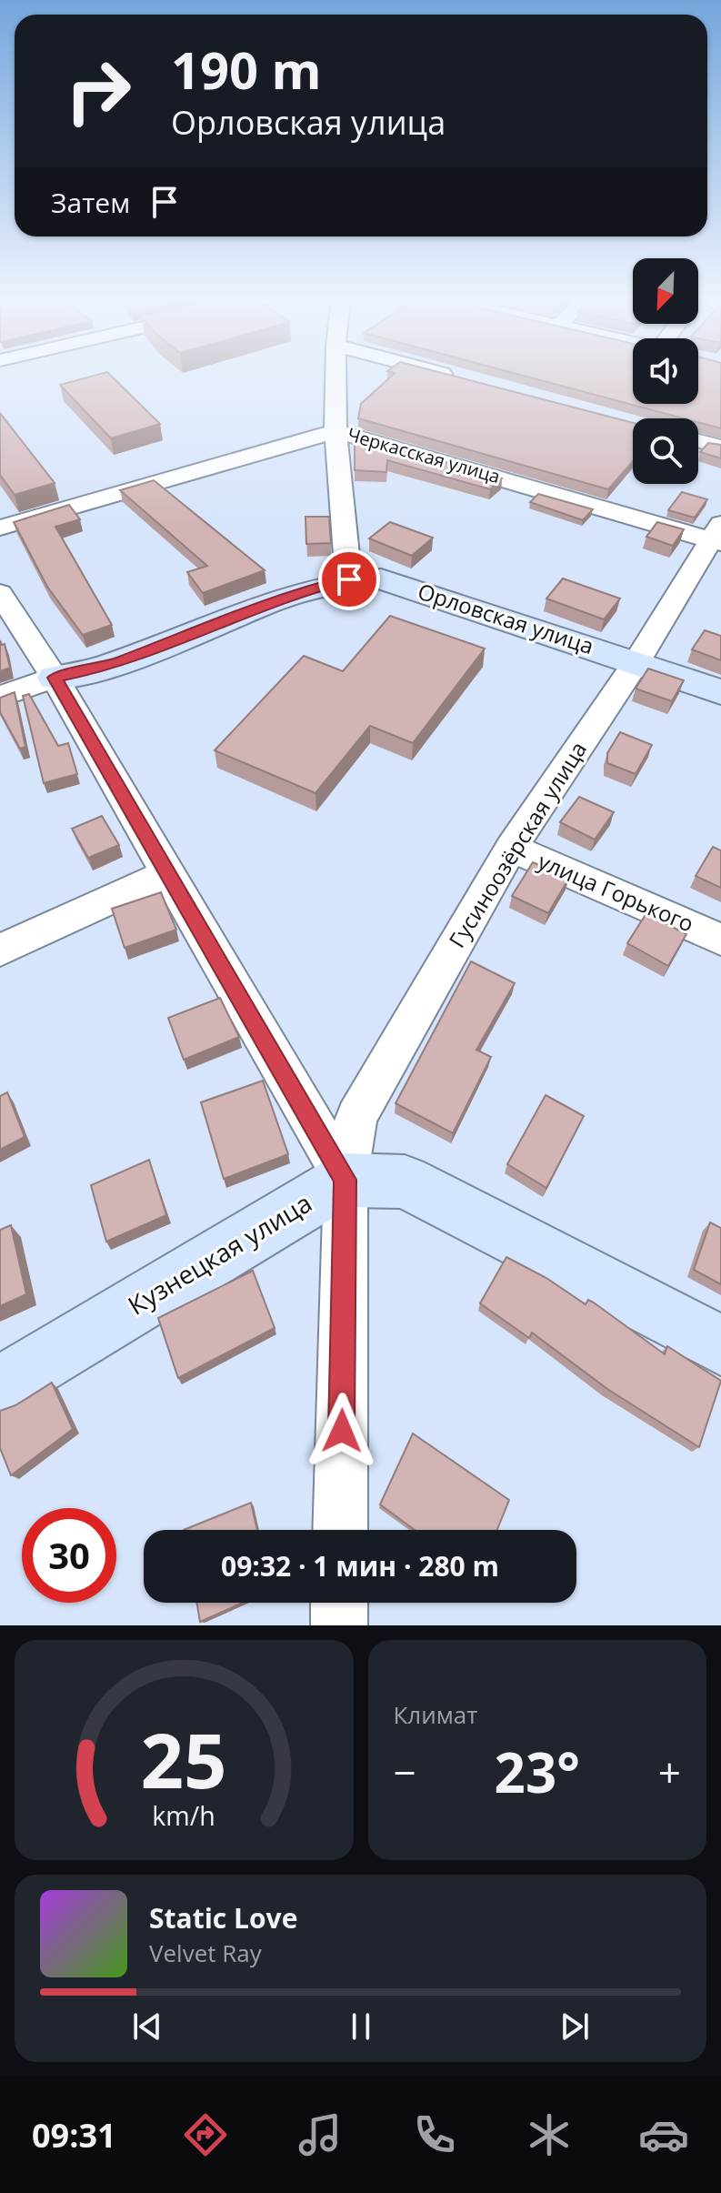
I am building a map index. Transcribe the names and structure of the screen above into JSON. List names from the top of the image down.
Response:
{
  "streets": {
    "street": [
      "Черкасская улица",
      "Орловская улица",
      "Гусиноозёрская улица",
      "улица Горького",
      "Кузнецкая улица"
    ]
  },
  "crossings": [
    ["Черкасская улица", "Гусиноозёрская улица"],
    ["Орловская улица", "Гусиноозёрская улица"],
    ["Гусиноозёрская улица", "улица Горького"],
    ["Гусиноозёрская улица", "Кузнецкая улица"]
  ],
  "north": "bottom left",
  "page": {
    "turn": ["190 m", "Орловская улица"],
    "then": "Затем",
    "limit": "30",
    "trip": "09:32 · 1 мин · 280 m",
    "tile": "Климат",
    "heat": ["−", "23°", "+"],
    "song": ["Static Love", "Velvet Ray"],
    "tabs": "09:31",
    "gauge": ["25", "km/h"]
  }
}
